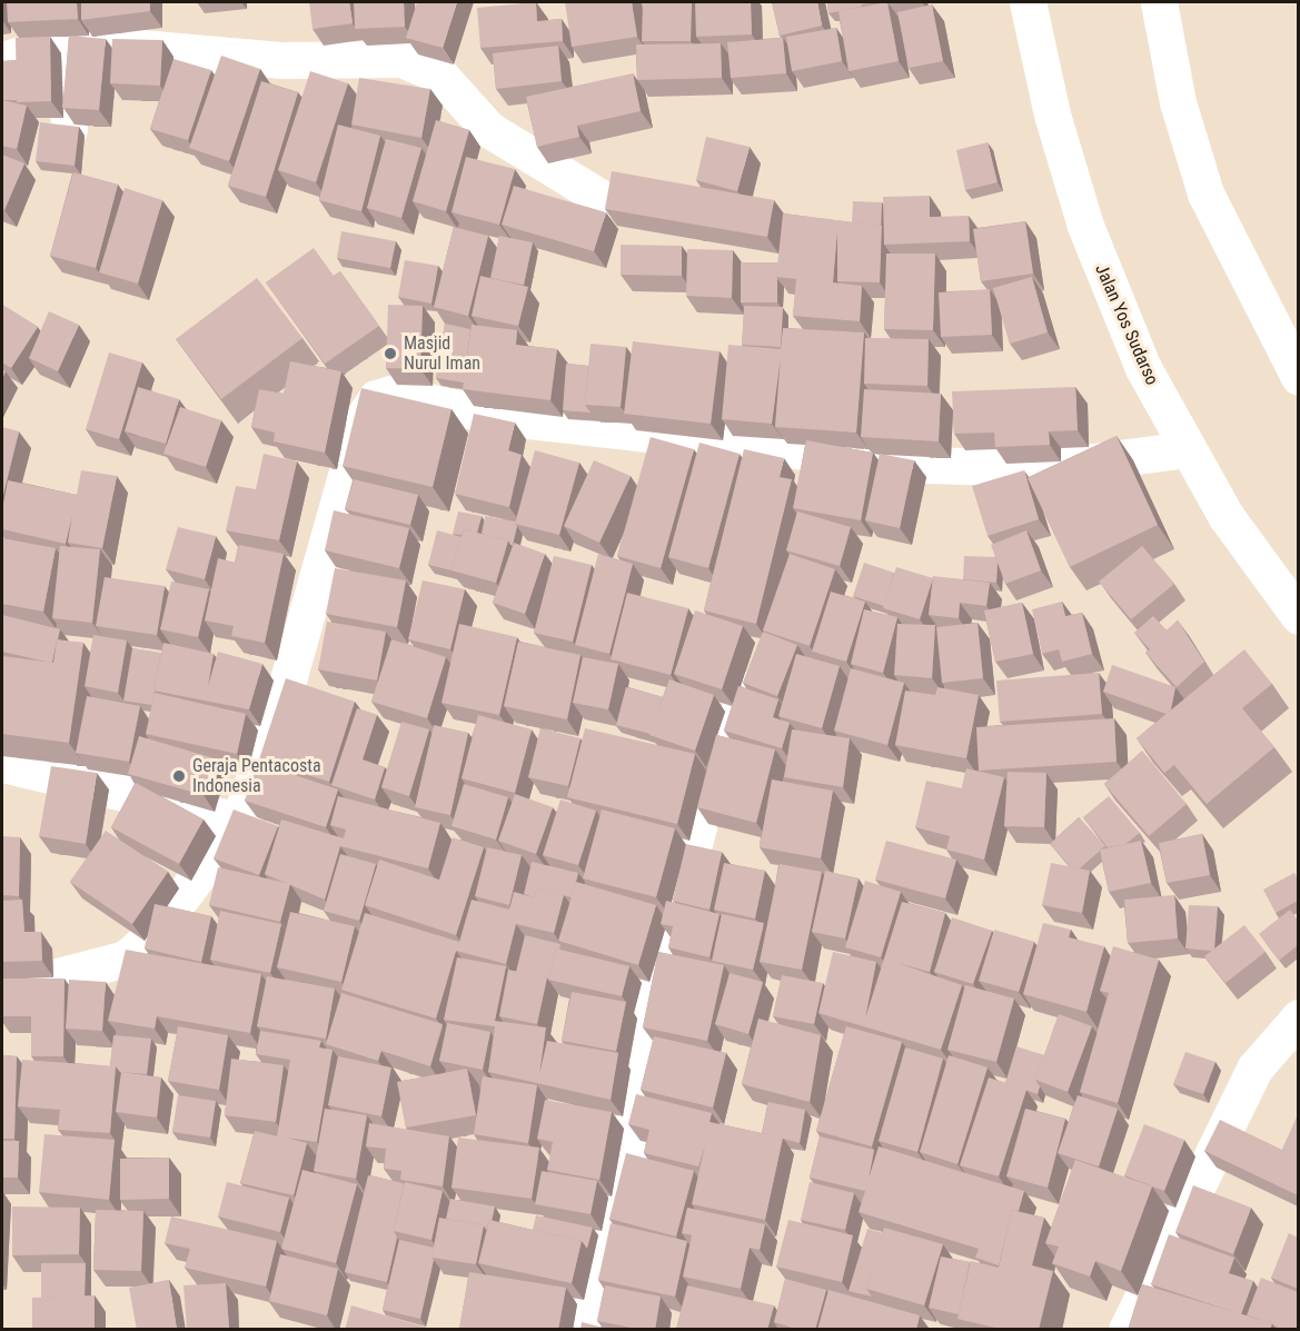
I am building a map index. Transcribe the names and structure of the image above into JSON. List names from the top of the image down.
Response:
{
  "streets": {
    "street": ["Jalan Yos Sudarso"]
  },
  "places": ["Masjid Nurul Iman", "Geraja Pentacosta Indonesia"]
}
